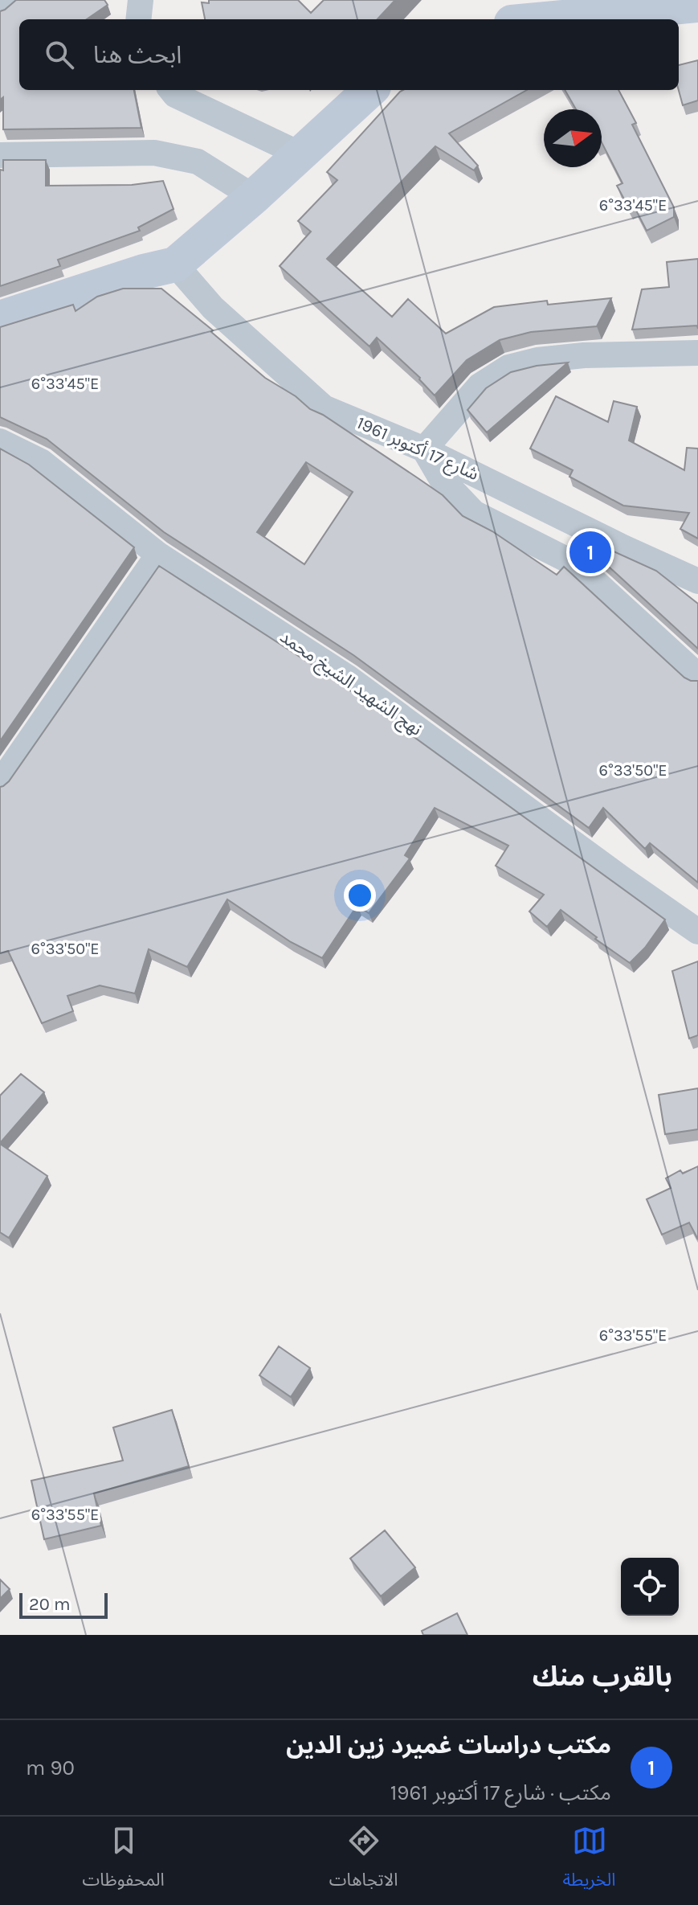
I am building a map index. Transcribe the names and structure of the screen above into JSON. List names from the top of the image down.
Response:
{
  "streets": {
    "street": ["شارع 17 أكتوبر 1961", "نهج الشهيد الشيخ محمد"]
  },
  "scale_bar": "20 m",
  "north": "right",
  "page": {
    "search": "ابحث هنا",
    "pins": "1",
    "scale": "20 m",
    "heading": "بالقرب منك",
    "list": [
      {
        "mark": "1",
        "name": "مكتب دراسات غميرد زين الدين",
        "note": "مكتب · شارع 17 أكتوبر 1961",
        "value": "90 m"
      }
    ],
    "nav": ["الخريطة", "الاتجاهات", "المحفوظات"]
  },
  "coordinates": ["6°33'45\"E", "6°33'50\"E", "6°33'55\"E"]
}
